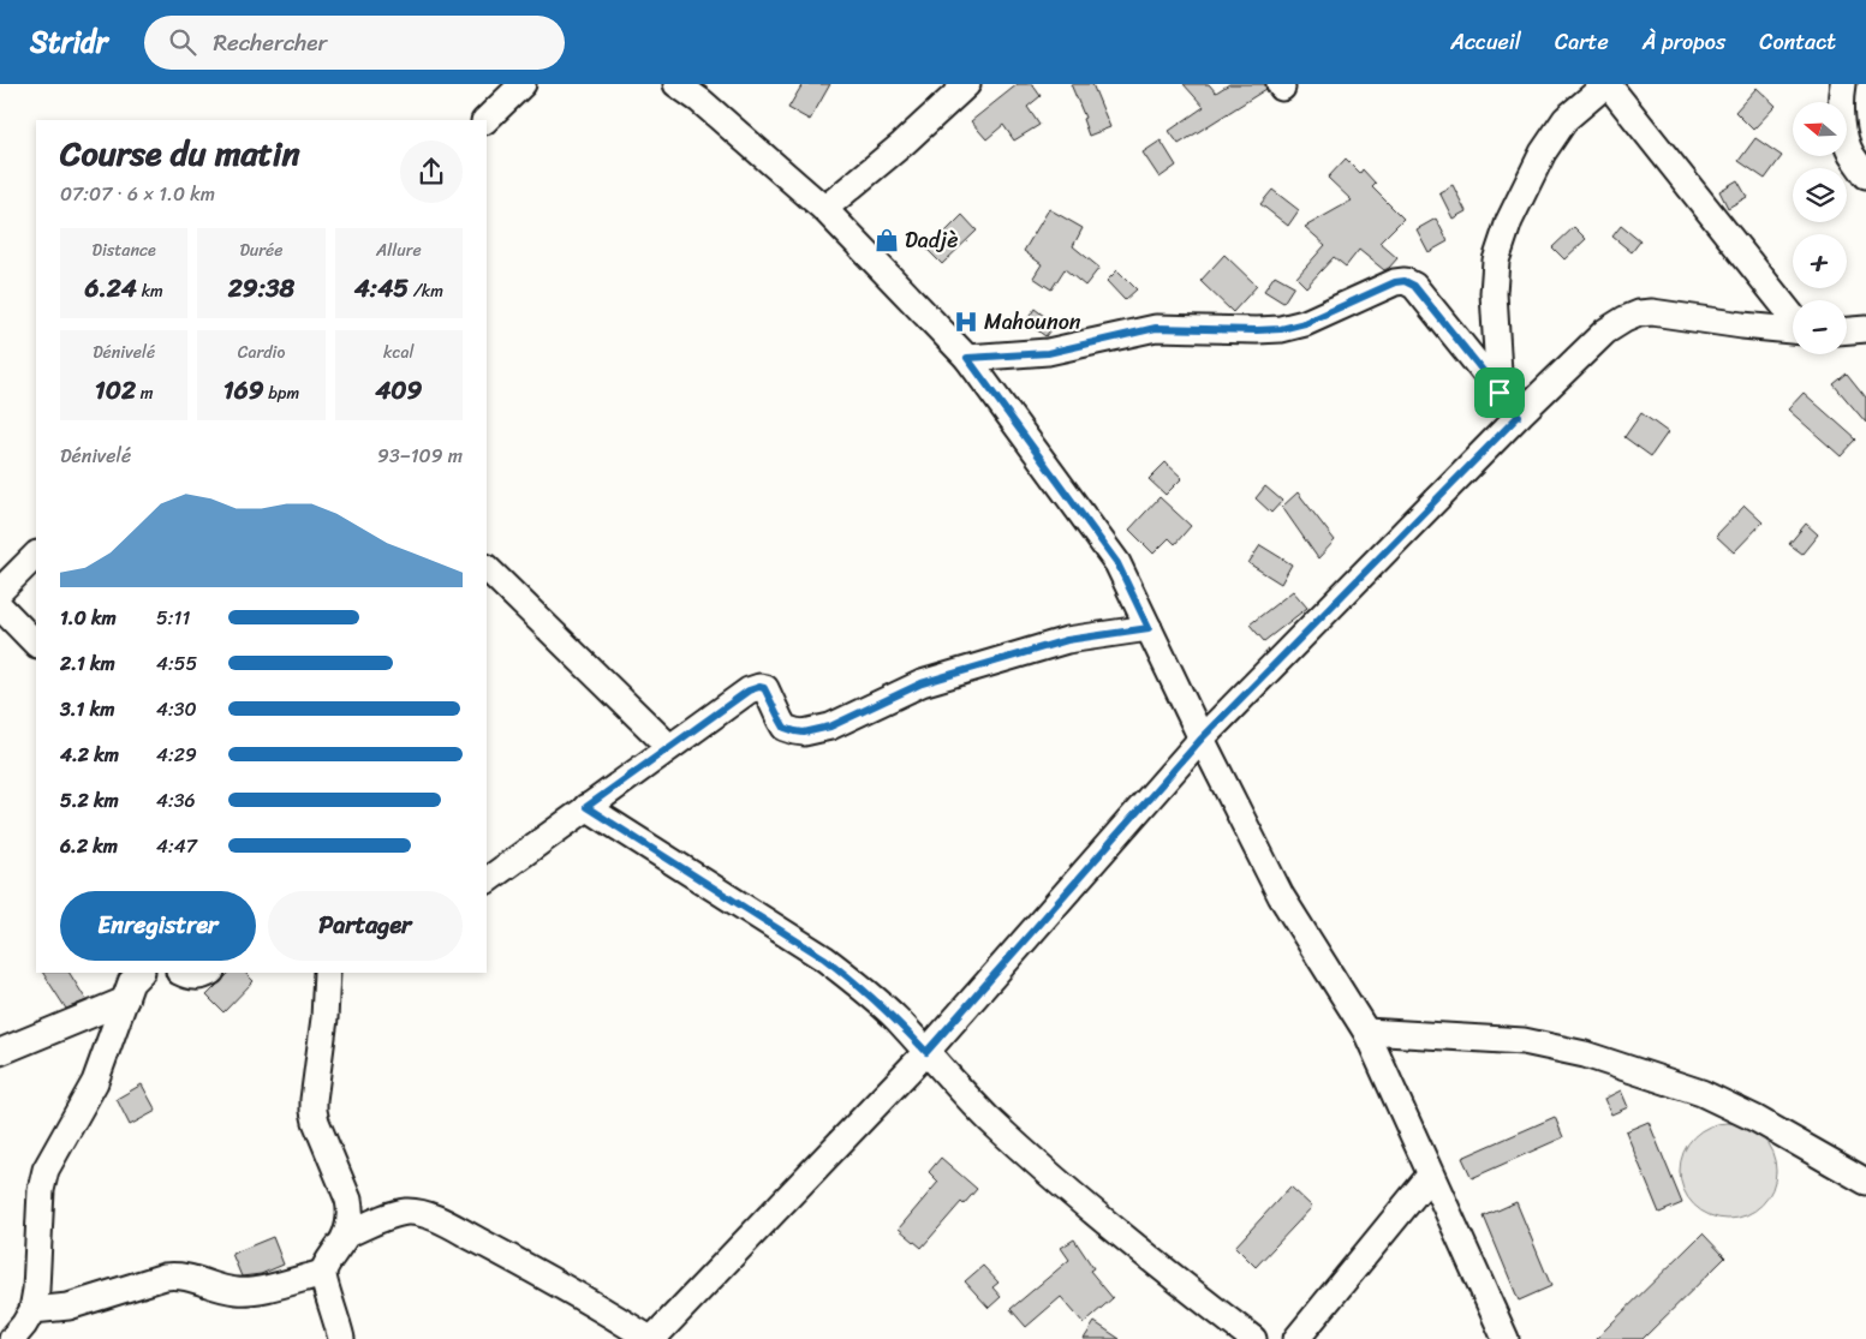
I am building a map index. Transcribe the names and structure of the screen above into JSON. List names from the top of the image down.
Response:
{
  "places": {
    "shop": ["Dadjè"],
    "hospital": ["Mahounon"]
  },
  "north": "left",
  "page": {
    "header": "Stridr",
    "search": "Rechercher",
    "nav": [
      "Accueil",
      "Carte",
      "À propos",
      "Contact"
    ],
    "map_buttons": ["+", "−"],
    "heading": ["Course du matin", "07:07 · 6 × 1.0 km"],
    "stats": [
      ["Distance", "6.24 km"],
      ["Durée", "29:38"],
      ["Allure", "4:45 /km"],
      ["Dénivelé", "102 m"],
      ["Cardio", "169 bpm"],
      ["kcal", "409"]
    ],
    "chart": ["Dénivelé", "93–109 m"],
    "list": [
      {
        "name": "1.0 km",
        "note": "5:11"
      },
      {
        "name": "2.1 km",
        "note": "4:55"
      },
      {
        "name": "3.1 km",
        "note": "4:30"
      },
      {
        "name": "4.2 km",
        "note": "4:29"
      },
      {
        "name": "5.2 km",
        "note": "4:36"
      },
      {
        "name": "6.2 km",
        "note": "4:47"
      }
    ],
    "buttons": ["Enregistrer", "Partager"]
  }
}
